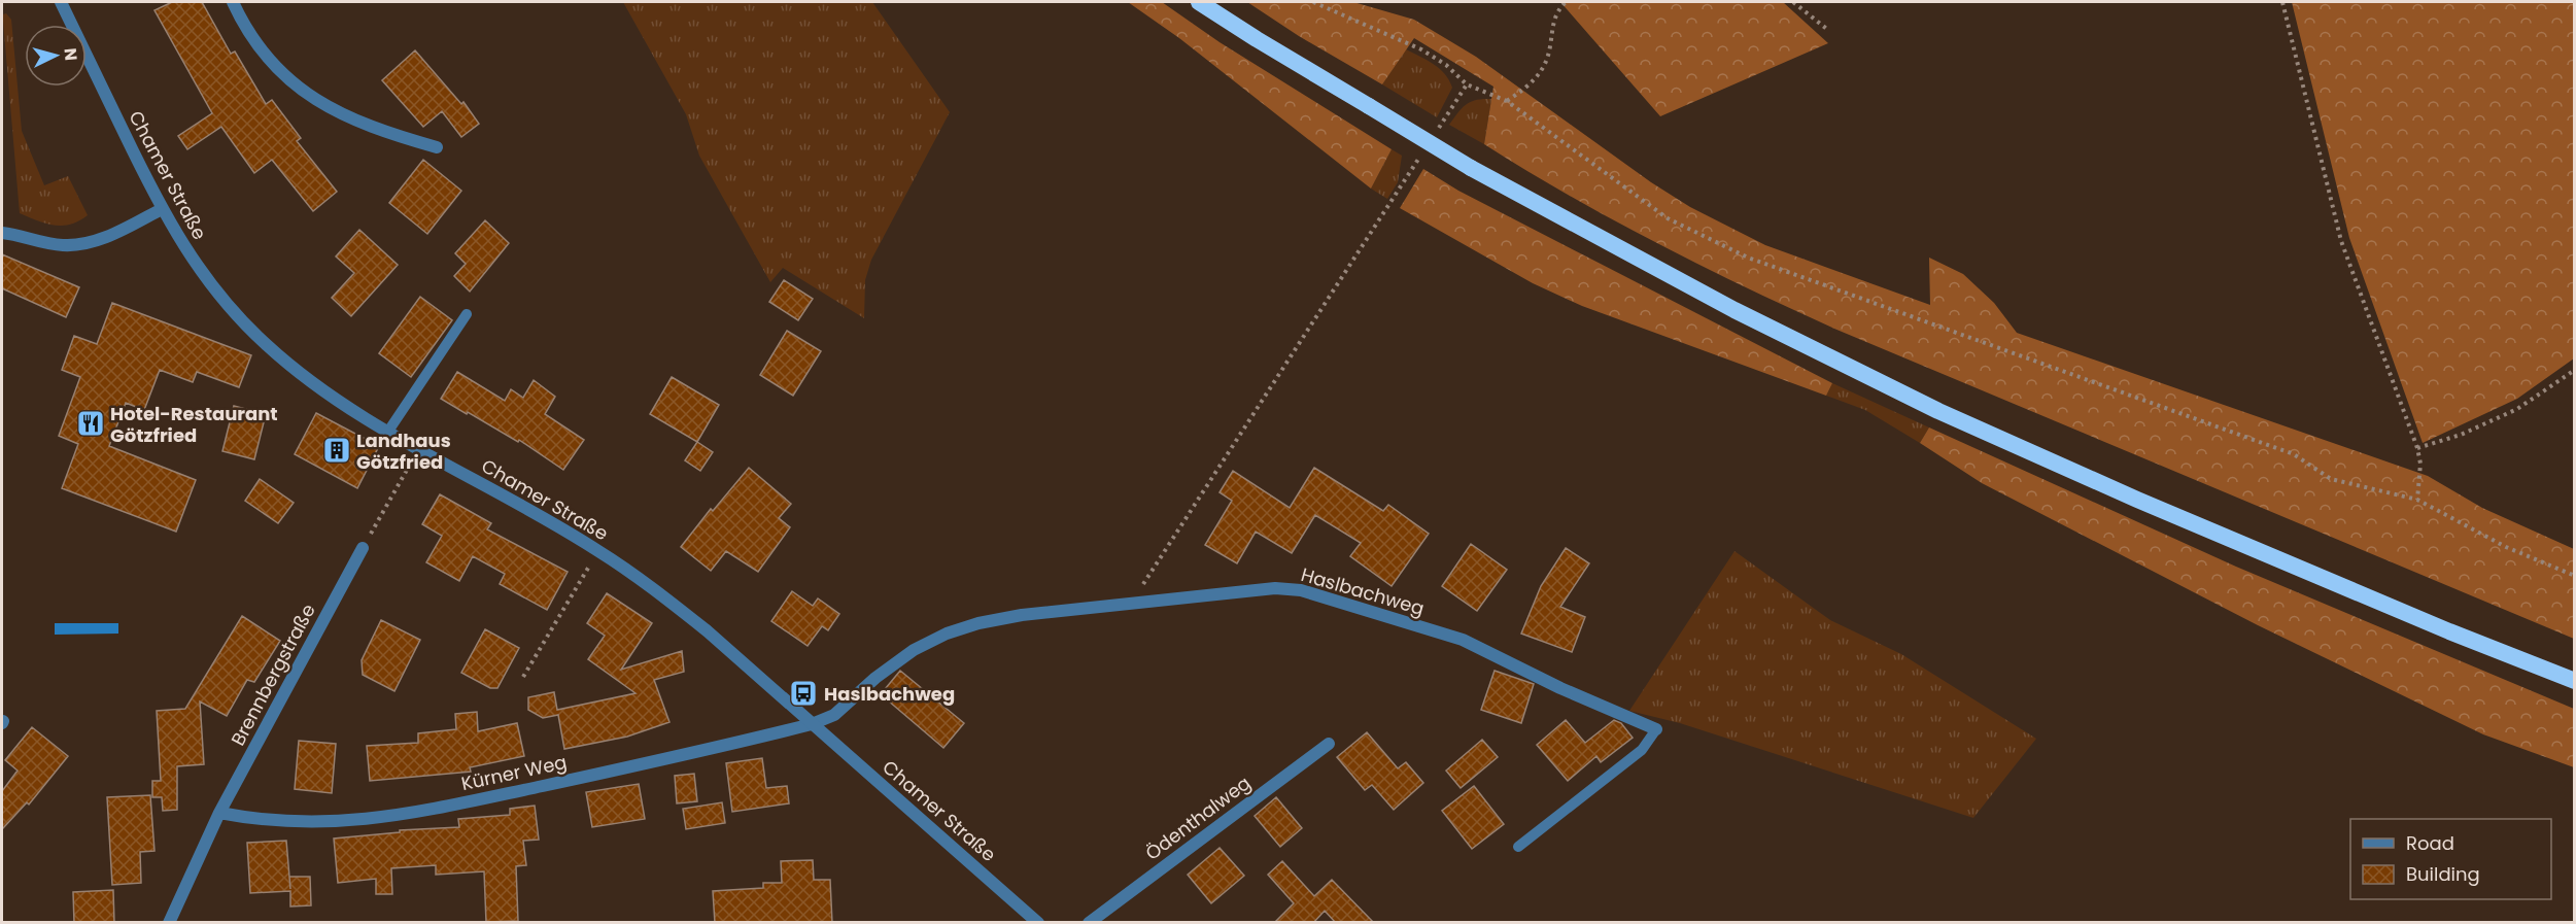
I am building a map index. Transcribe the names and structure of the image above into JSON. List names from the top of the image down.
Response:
{
  "streets": {
    "street": [
      "Chamer Straße",
      "Haslbachweg",
      "Brennbergstraße",
      "Kürner Weg",
      "Ödenthalweg"
    ]
  },
  "crossings": [
    ["Chamer Straße", "Haslbachweg"],
    ["Chamer Straße", "Kürner Weg"],
    ["Haslbachweg", "Kürner Weg"],
    ["Brennbergstraße", "Kürner Weg"]
  ],
  "places": {
    "restaurant": ["Hotel-Restaurant Götzfried"],
    "building": ["Landhaus Götzfried"],
    "bus stop": ["Haslbachweg"]
  },
  "legend": ["Road", "Building"],
  "north": "right"
}
